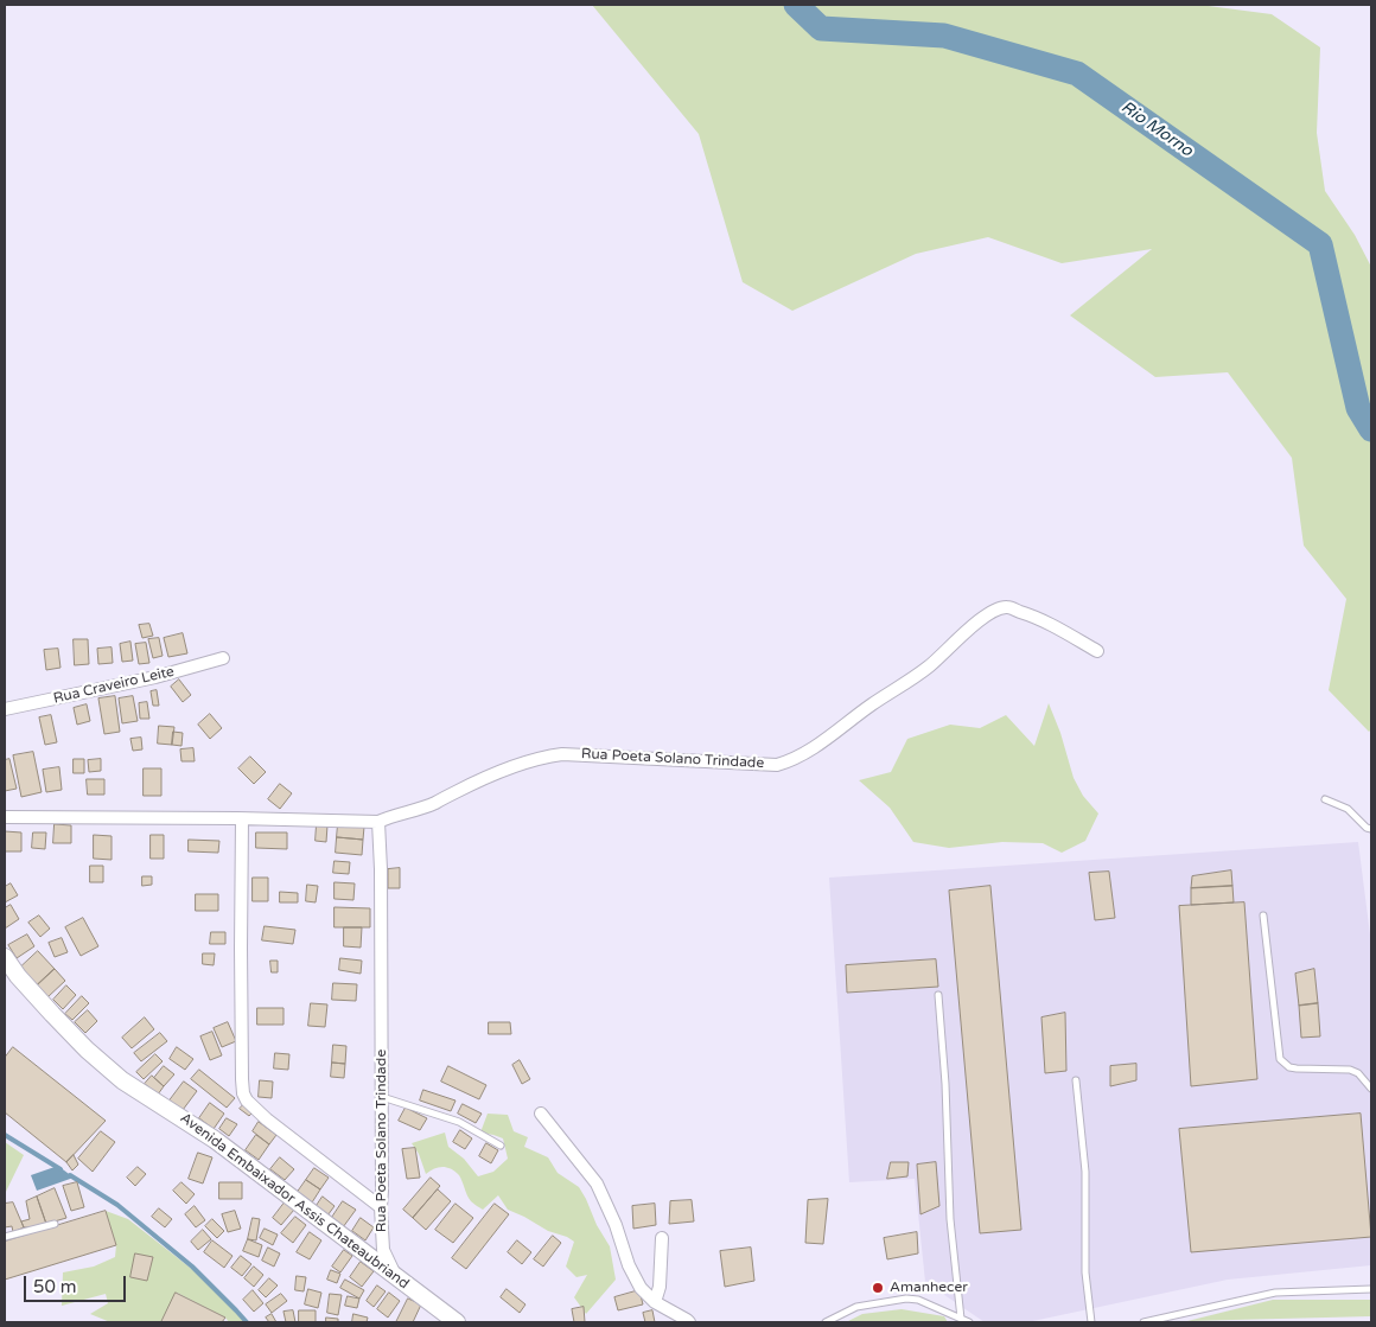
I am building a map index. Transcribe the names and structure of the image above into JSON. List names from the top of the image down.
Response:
{
  "streets": {
    "main road": ["Avenida Embaixador Assis Chateaubriand"],
    "street": ["Rua Craveiro Leite", "Rua Poeta Solano Trindade"]
  },
  "crossings": [
    ["Rua Poeta Solano Trindade", "Avenida Embaixador Assis Chateaubriand"]
  ],
  "water": ["Rio Morno"],
  "places": ["Amanhecer"],
  "scale_bar": "50 m"
}
